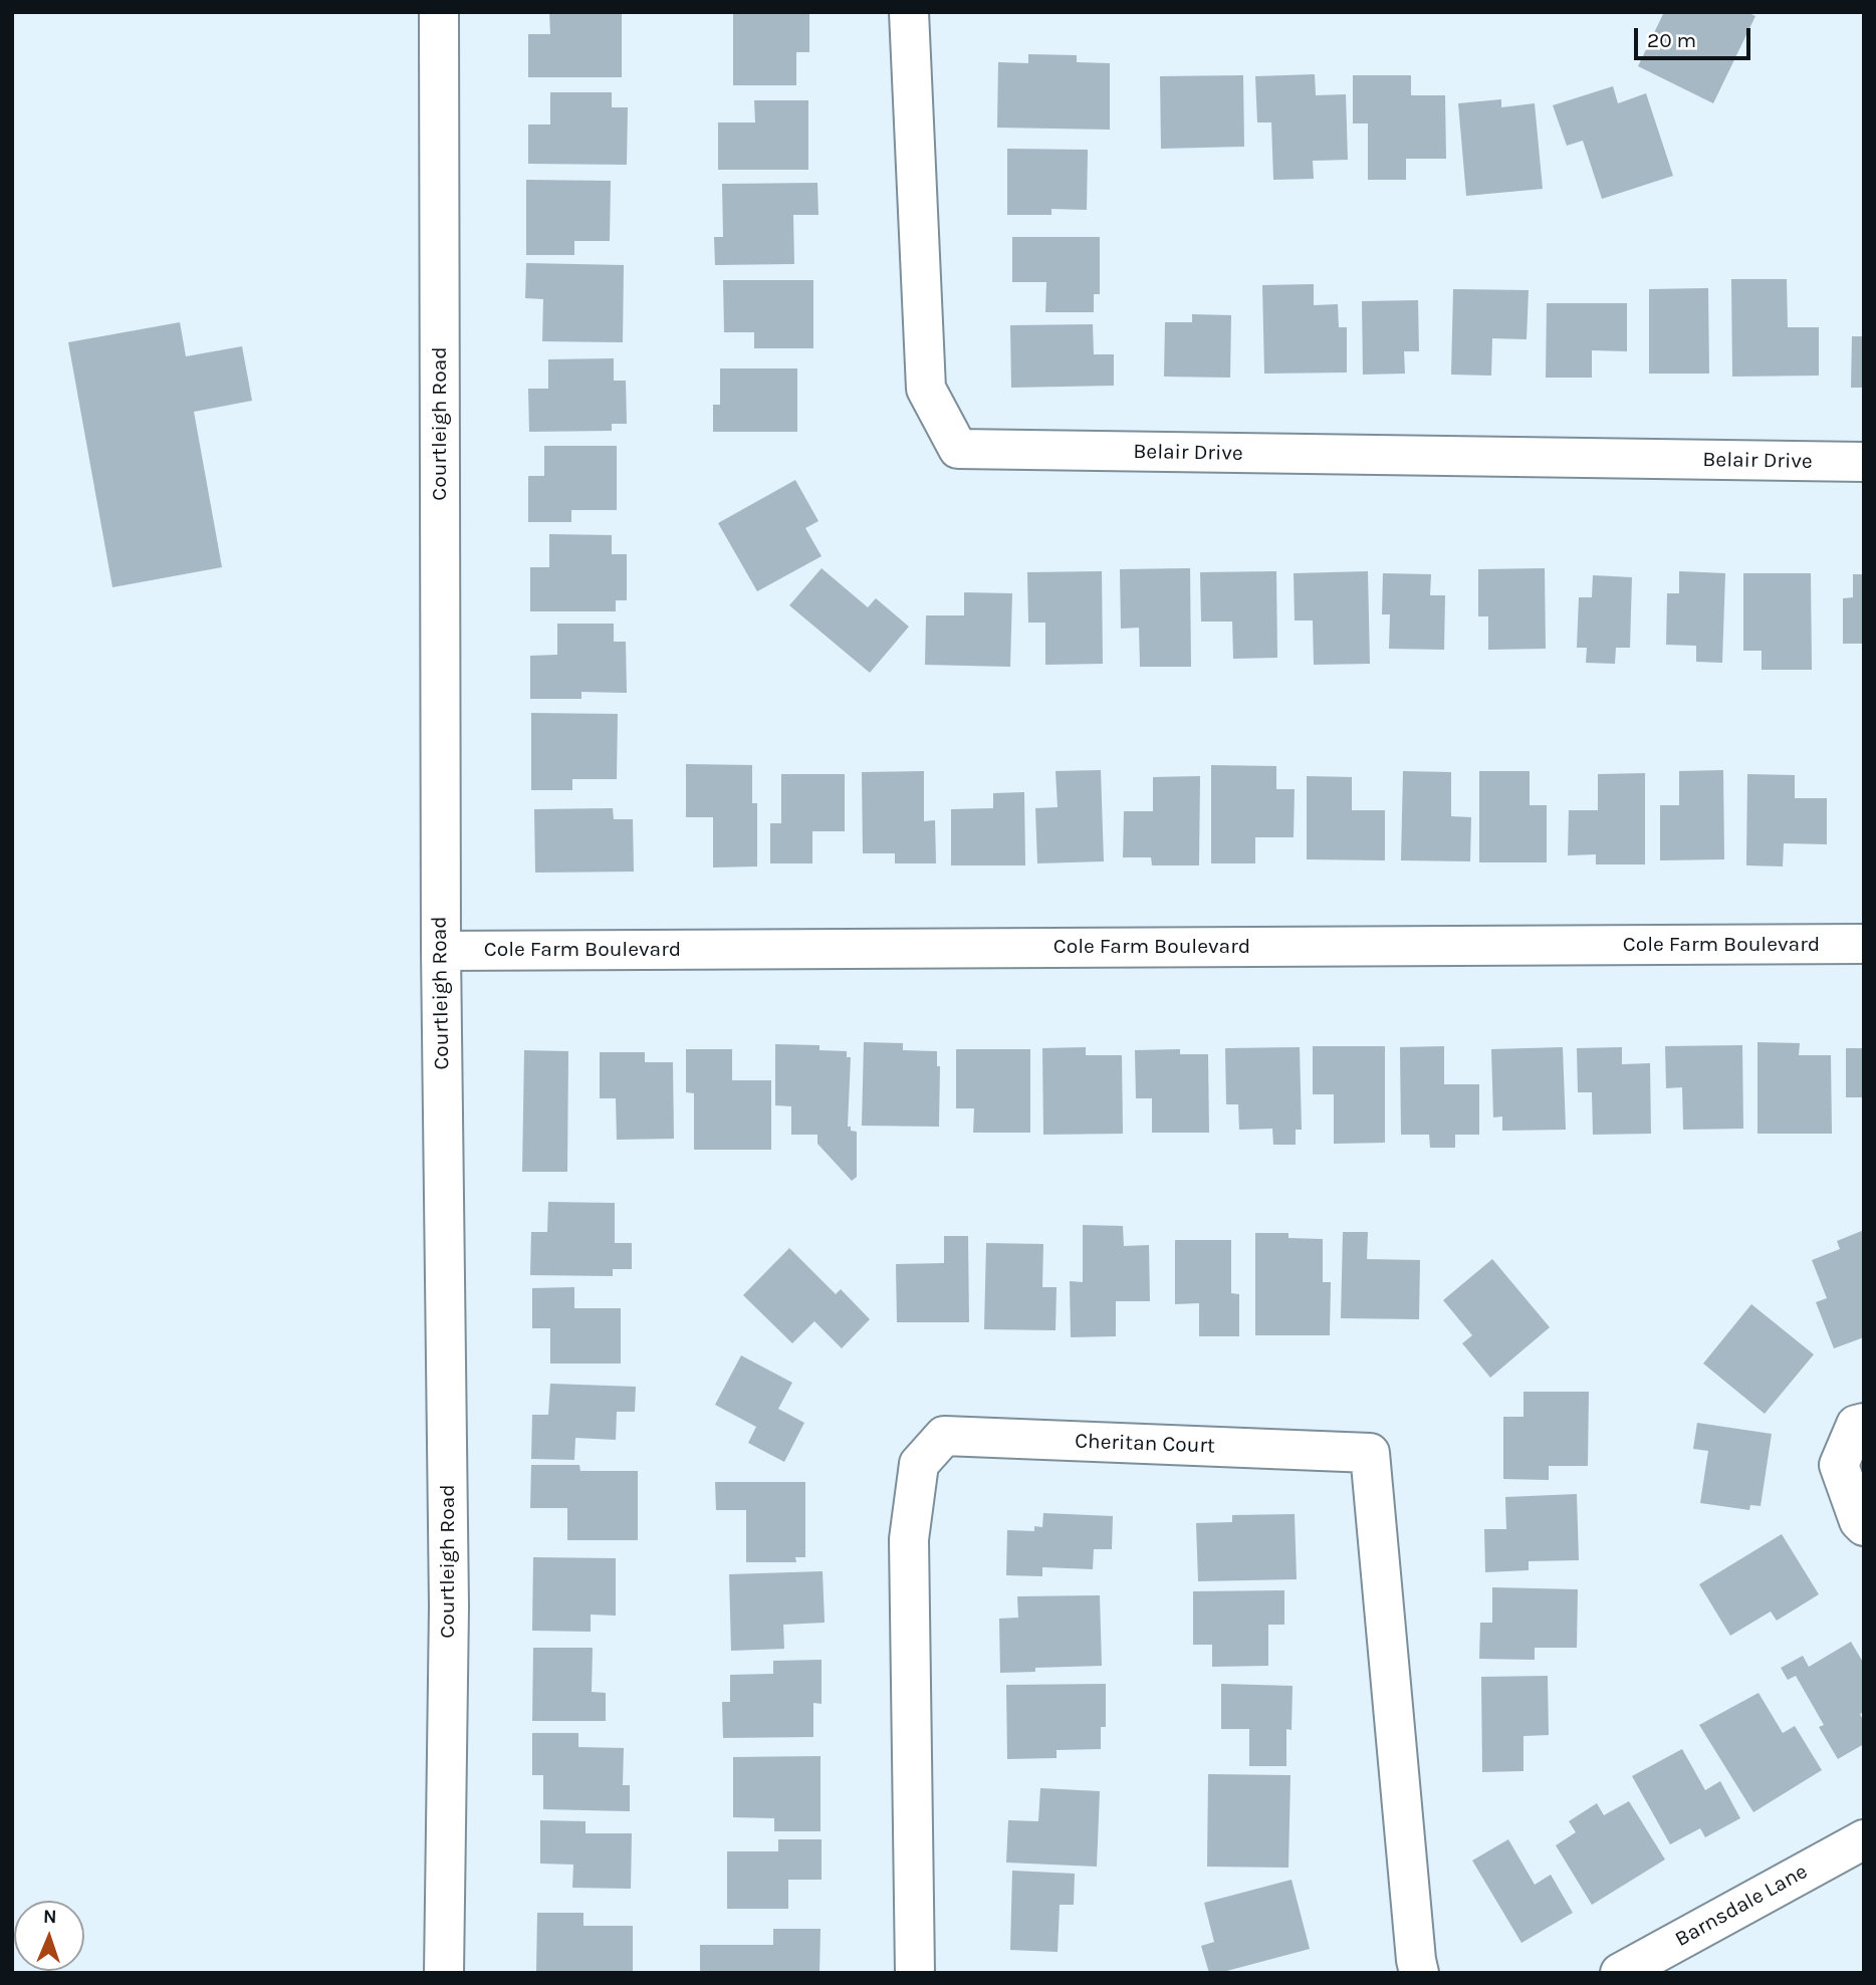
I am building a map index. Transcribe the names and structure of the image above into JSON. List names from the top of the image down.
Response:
{
  "streets": {
    "street": [
      "Courtleigh Road",
      "Belair Drive",
      "Cole Farm Boulevard",
      "Cheritan Court",
      "Barnsdale Lane"
    ]
  },
  "crossings": [
    ["Courtleigh Road", "Cole Farm Boulevard"]
  ],
  "scale_bar": "20 m",
  "north": "top"
}
